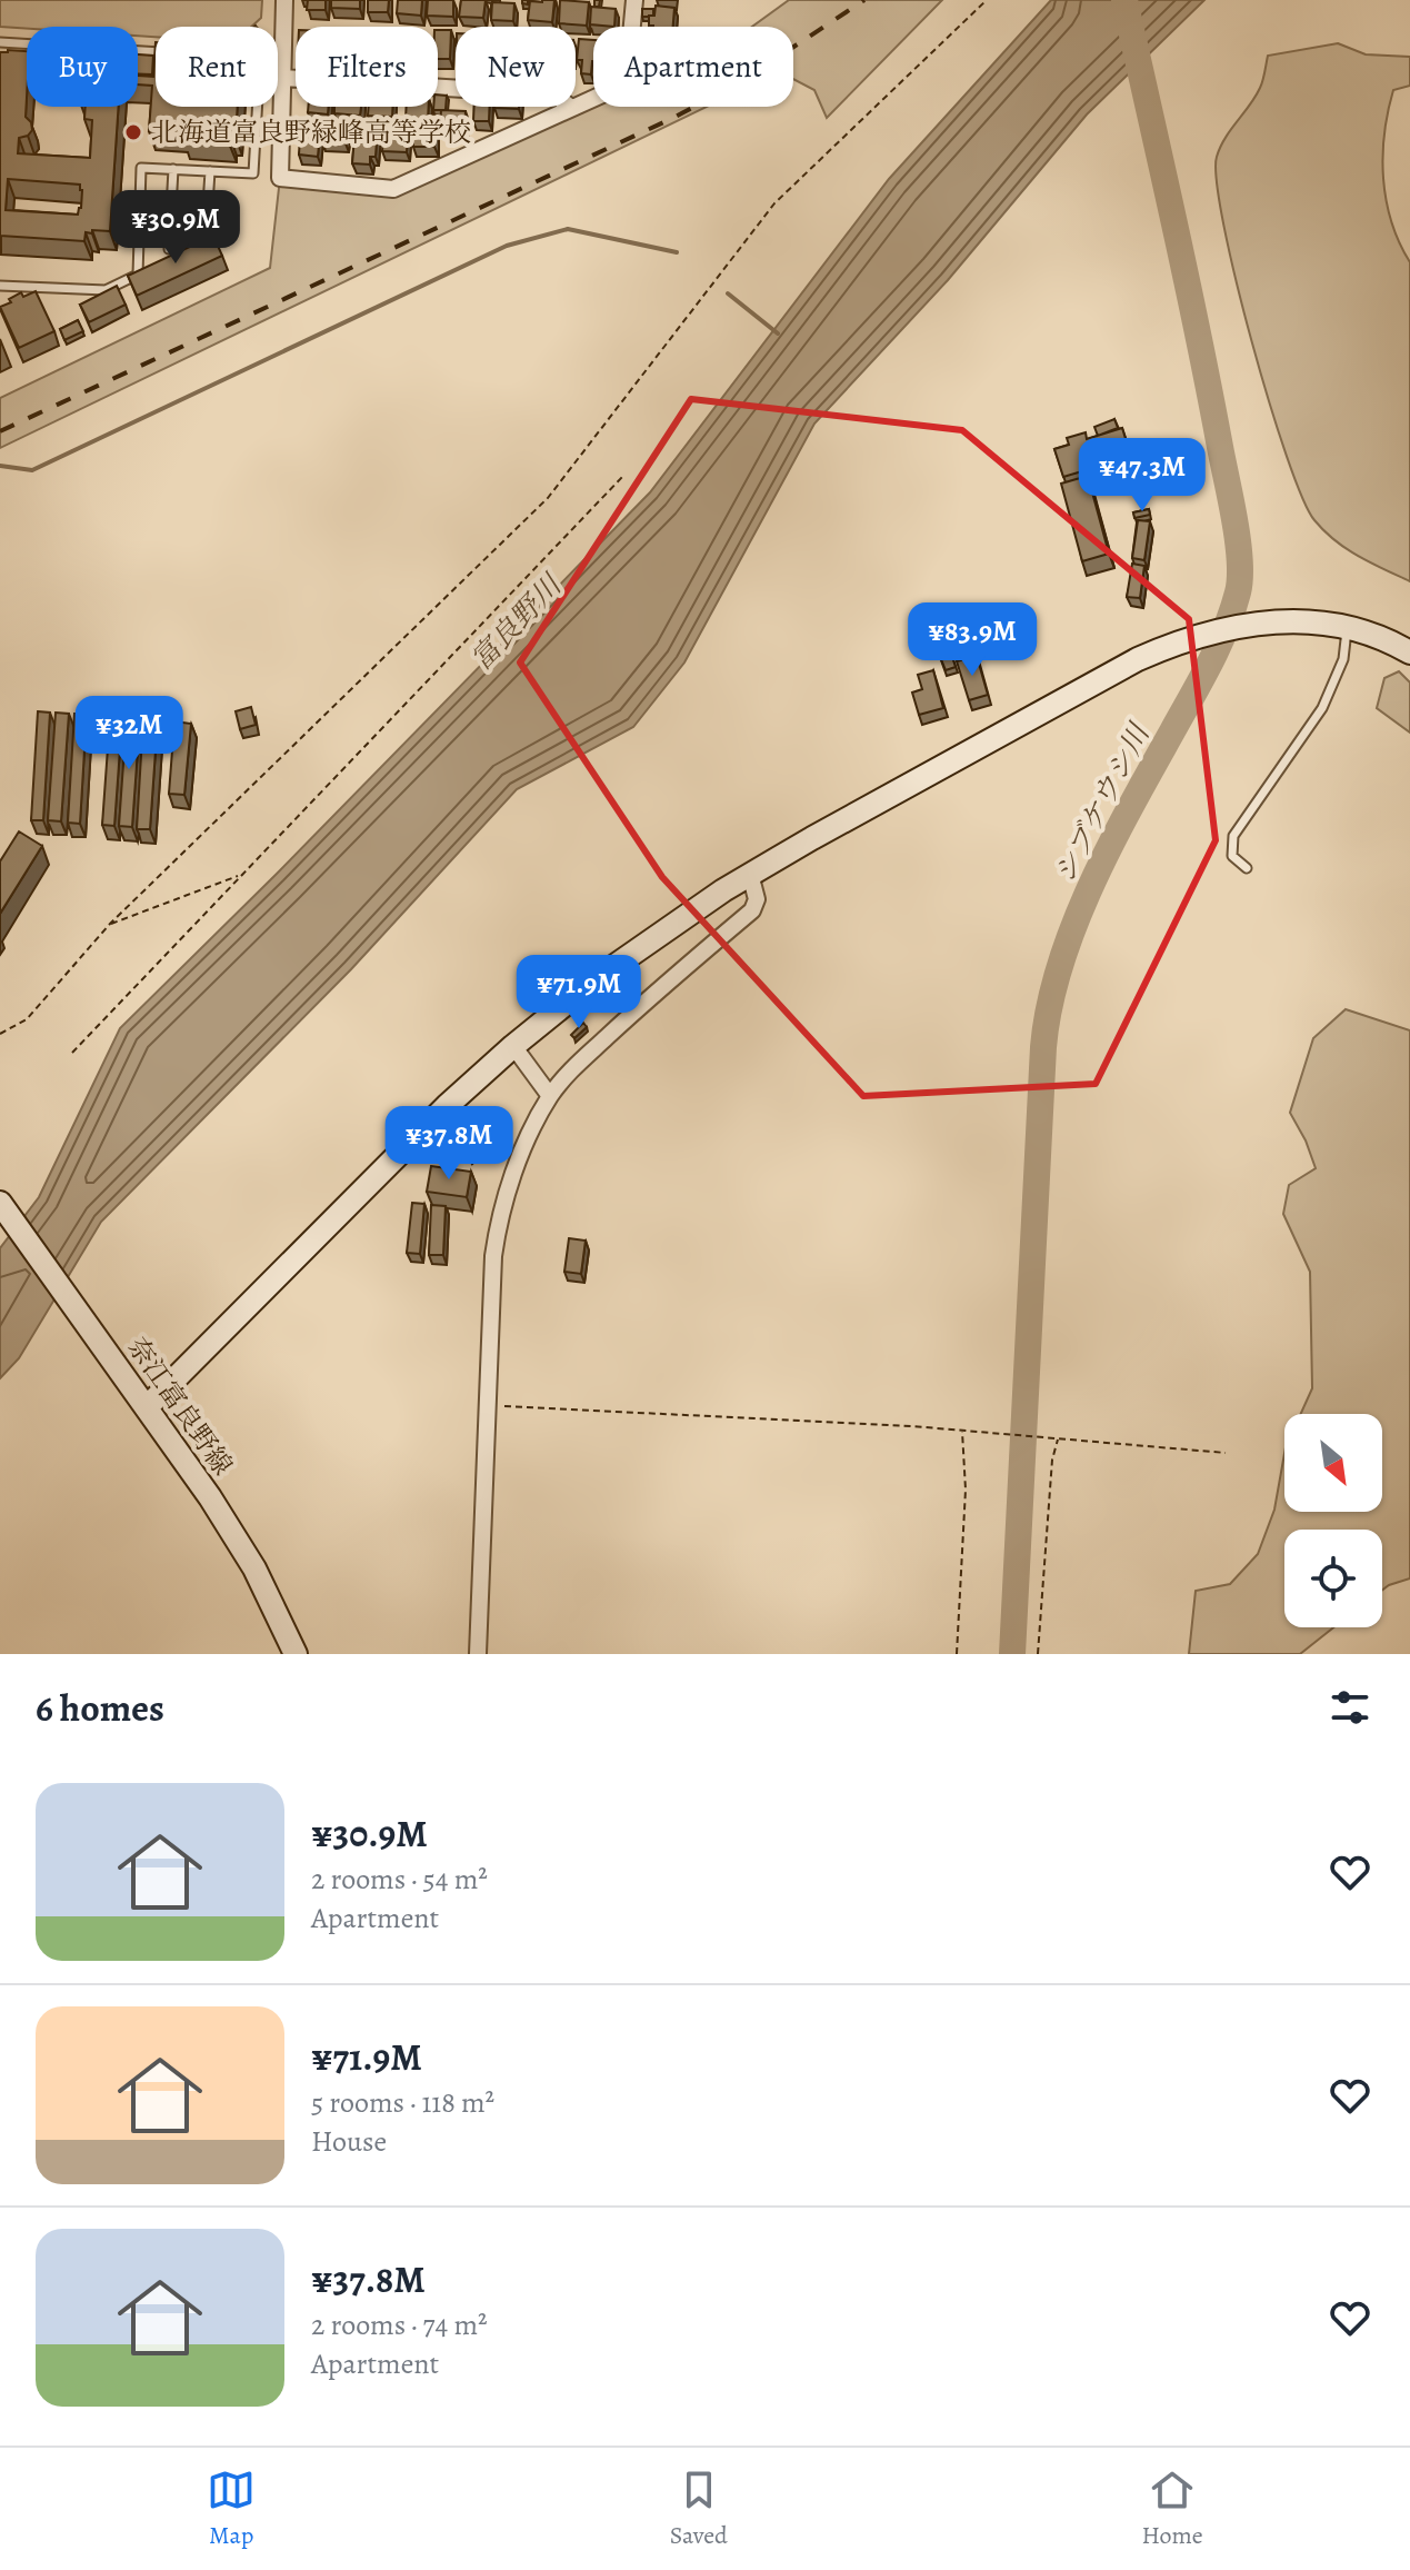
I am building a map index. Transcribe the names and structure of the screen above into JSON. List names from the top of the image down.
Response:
{
  "streets": {
    "street": ["奈江富良野線"]
  },
  "water": ["富良野川", "シブケウシ川"],
  "places": ["北海道富良野緑峰高等学校"],
  "north": "bottom right",
  "page": {
    "chip": [
      "Buy",
      "Rent",
      "Filters",
      "New",
      "Apartment"
    ],
    "price": [
      "¥30.9M",
      "¥47.3M",
      "¥83.9M",
      "¥32M",
      "¥71.9M",
      "¥37.8M"
    ],
    "heading": "6 homes",
    "list": [
      {
        "name": "¥30.9M",
        "note": "2 rooms · 54 m² · Apartment"
      },
      {
        "name": "¥71.9M",
        "note": "5 rooms · 118 m² · House"
      },
      {
        "name": "¥37.8M",
        "note": "2 rooms · 74 m² · Apartment"
      }
    ],
    "tabs": ["Map", "Saved", "Home"]
  }
}
